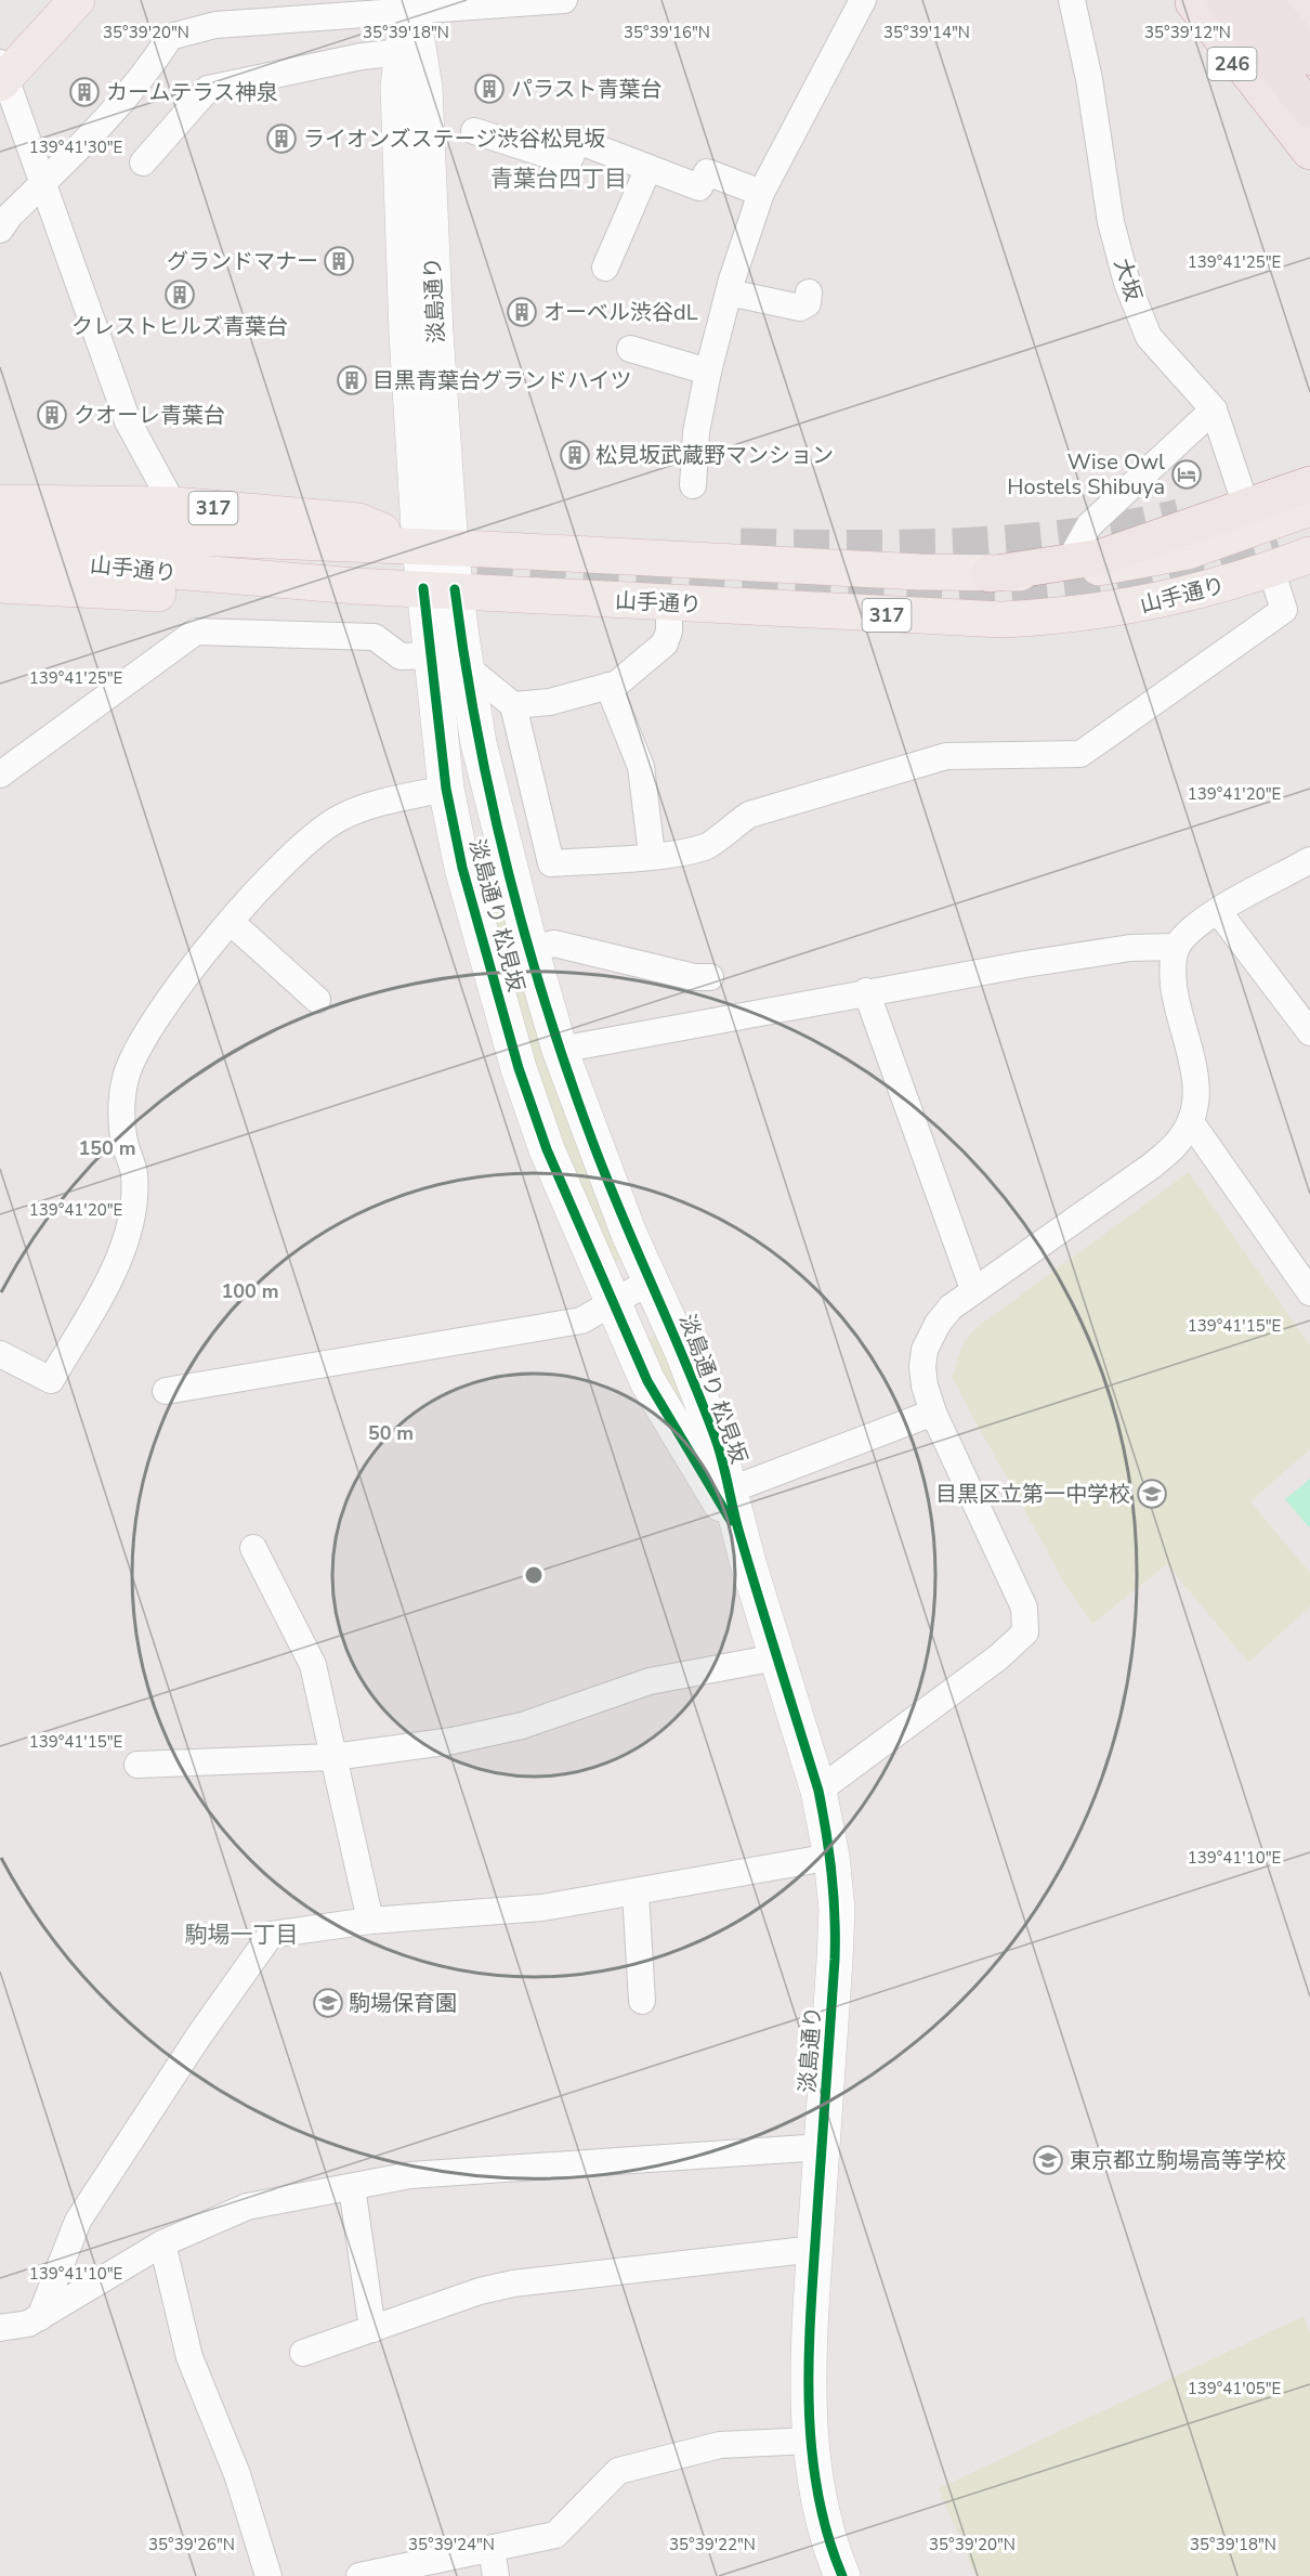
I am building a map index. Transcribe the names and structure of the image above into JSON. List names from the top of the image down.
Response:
{
  "streets": {
    "highway": ["246"],
    "main road": [
      "淡島通り",
      "317",
      "山手通り",
      "淡島通り 松見坂"
    ],
    "street": ["大坂"]
  },
  "crossings": [
    ["大坂", "山手通り"],
    ["淡島通り", "317"],
    ["淡島通り", "山手通り"],
    ["淡島通り", "淡島通り 松見坂"],
    ["317", "山手通り"],
    ["山手通り", "淡島通り 松見坂"]
  ],
  "districts": ["青葉台四丁目", "駒場一丁目"],
  "places": {
    "building": [
      "パラスト青葉台",
      "カームテラス神泉",
      "ライオンズステージ渋谷松見坂",
      "グランドマナー",
      "クレストヒルズ青葉台",
      "オーベル渋谷dL",
      "目黒青葉台グランドハイツ",
      "クオーレ青葉台",
      "松見坂武蔵野マンション"
    ],
    "hotel": ["Wise Owl Hostels Shibuya"],
    "school or university": ["目黒区立第一中学校", "駒場保育園", "東京都立駒場高等学校"]
  },
  "coordinates": [
    "35°39'20\"N",
    "35°39'18\"N",
    "35°39'16\"N",
    "35°39'14\"N",
    "35°39'12\"N",
    "139°41'30\"E",
    "139°41'25\"E",
    "139°41'20\"E",
    "139°41'15\"E",
    "139°41'10\"E",
    "139°41'05\"E",
    "35°39'26\"N",
    "35°39'24\"N",
    "35°39'22\"N"
  ],
  "rings": ["150 m", "100 m", "50 m"]
}
